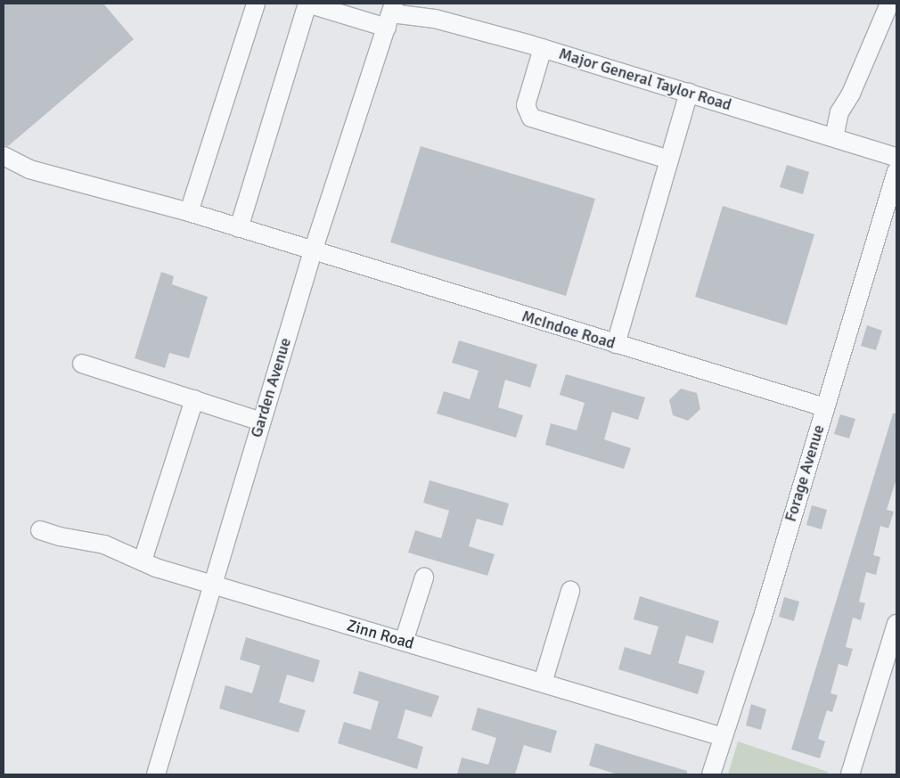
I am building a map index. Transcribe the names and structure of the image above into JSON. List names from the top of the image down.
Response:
{
  "streets": {
    "street": [
      "Major General Taylor Road",
      "McIndoe Road",
      "Garden Avenue",
      "Forage Avenue",
      "Zinn Road"
    ]
  },
  "crossings": [
    ["Major General Taylor Road", "Garden Avenue"],
    ["McIndoe Road", "Garden Avenue"],
    ["McIndoe Road", "Forage Avenue"],
    ["Garden Avenue", "Zinn Road"],
    ["Forage Avenue", "Zinn Road"]
  ]
}
